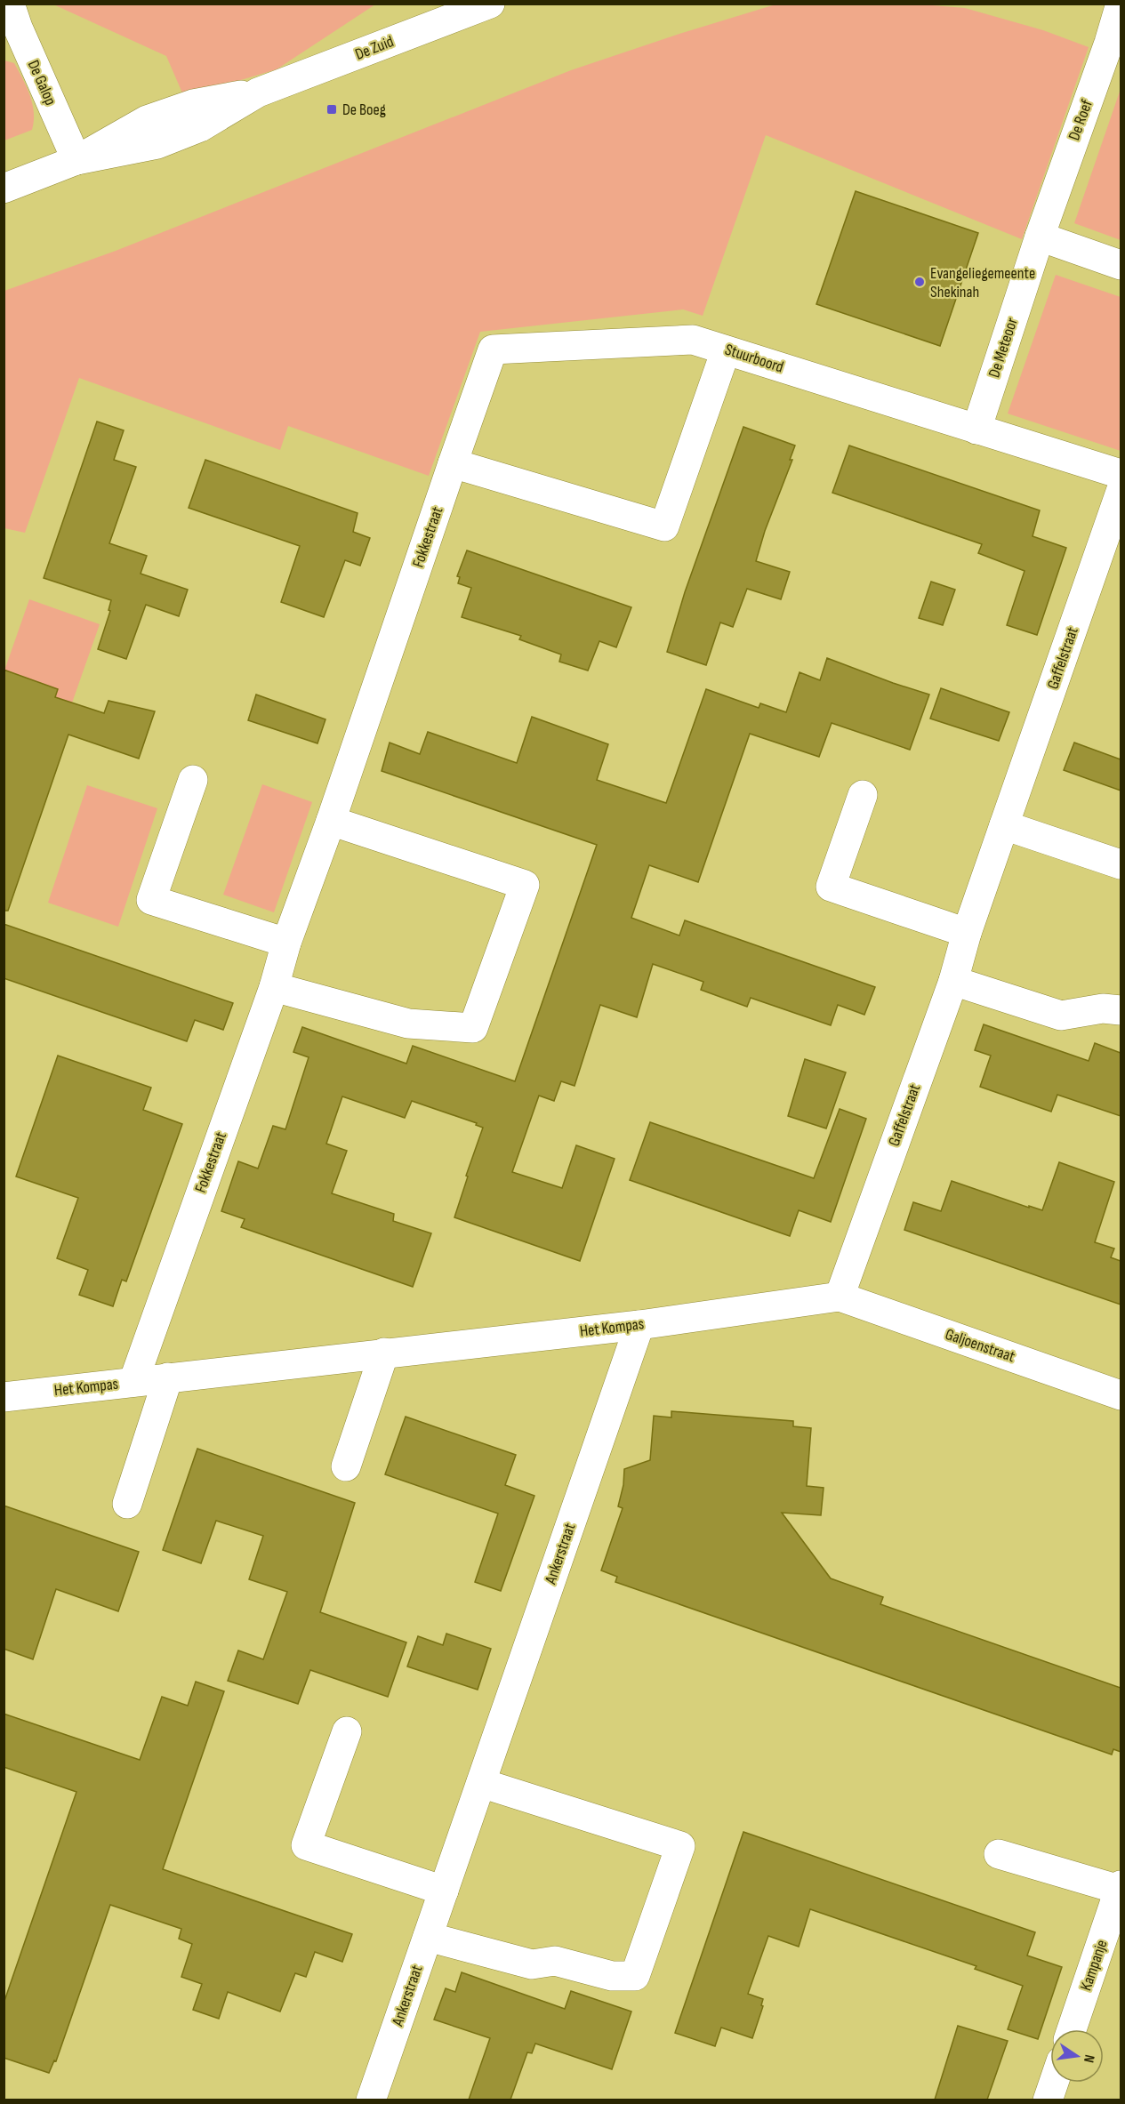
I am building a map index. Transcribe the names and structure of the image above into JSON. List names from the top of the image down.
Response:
{
  "streets": {
    "street": [
      "De Zuid",
      "De Galop",
      "De Roef",
      "De Meteoor",
      "Stuurboord",
      "Fokkestraat",
      "Gaffelstraat",
      "Het Kompas",
      "Galjoenstraat",
      "Ankerstraat",
      "Kampanje"
    ]
  },
  "crossings": [
    ["De Zuid", "De Galop"],
    ["De Roef", "De Meteoor"],
    ["De Meteoor", "Stuurboord"],
    ["Stuurboord", "Fokkestraat"],
    ["Fokkestraat", "Het Kompas"],
    ["Gaffelstraat", "Het Kompas"],
    ["Gaffelstraat", "Galjoenstraat"],
    ["Het Kompas", "Galjoenstraat"],
    ["Het Kompas", "Ankerstraat"]
  ],
  "places": {
    "transit": ["De Boeg"],
    "other": ["Evangeliegemeente Shekinah"]
  },
  "north": "right"
}
